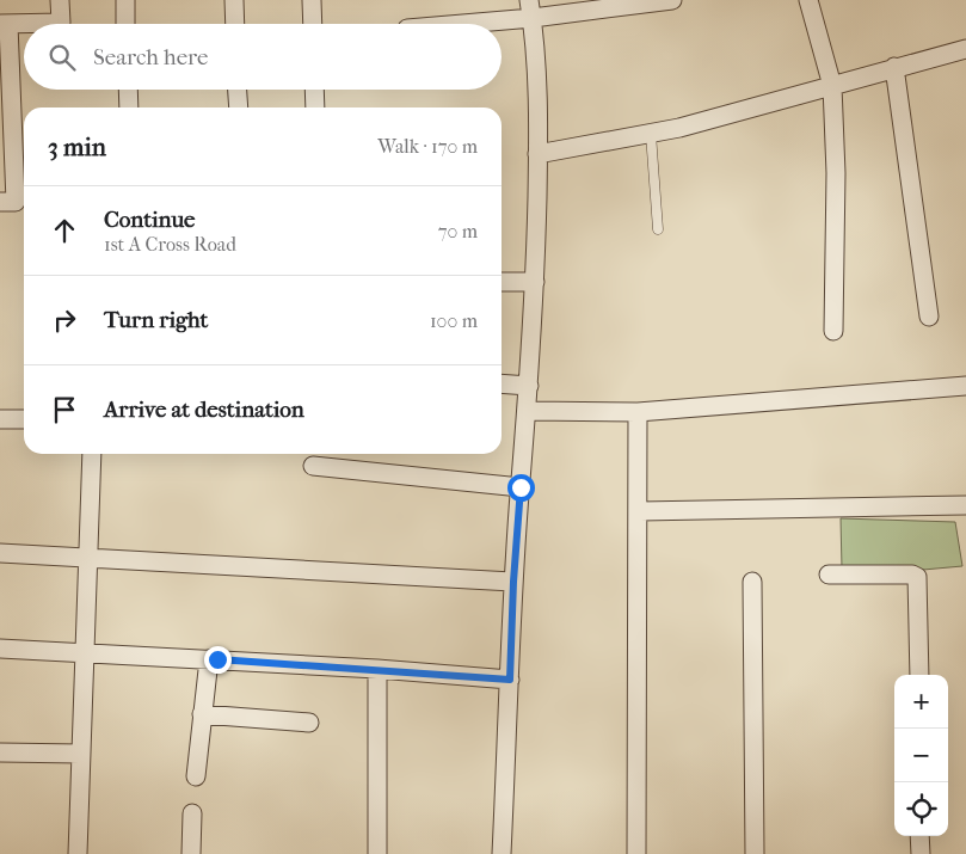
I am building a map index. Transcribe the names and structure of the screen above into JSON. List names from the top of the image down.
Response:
{
  "page": {
    "search": "Search here",
    "heading": ["3 min", "Walk · 170 m"],
    "list": [
      ["Continue", "1st A Cross Road", "70 m"],
      ["Turn right", "100 m"],
      "Arrive at destination"
    ],
    "map_buttons": ["+", "−"]
  }
}
